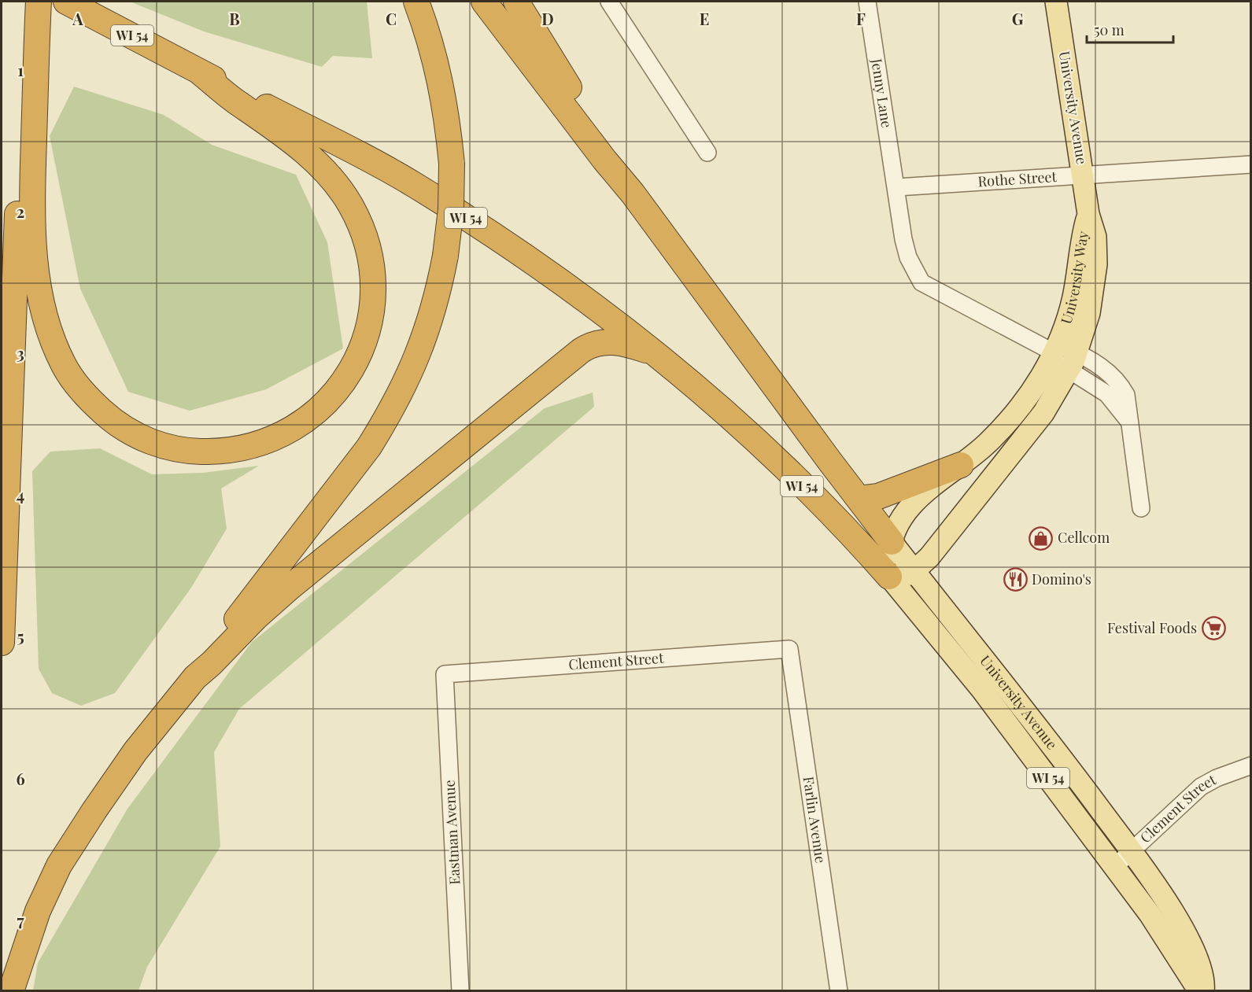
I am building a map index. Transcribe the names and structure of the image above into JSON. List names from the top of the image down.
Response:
{
  "streets": {
    "highway": ["WI 54"],
    "main road": ["University Avenue", "University Way"],
    "street": [
      "Jenny Lane",
      "Rothe Street",
      "Clement Street",
      "Farlin Avenue",
      "Eastman Avenue"
    ]
  },
  "crossings": [
    ["WI 54", "University Avenue"],
    ["WI 54", "University Way"],
    ["Jenny Lane", "Rothe Street"],
    ["Jenny Lane", "University Way"],
    ["University Avenue", "Rothe Street"],
    ["University Avenue", "University Way"],
    ["University Avenue", "Clement Street"],
    ["Clement Street", "Farlin Avenue"],
    ["Clement Street", "Eastman Avenue"]
  ],
  "places": {
    "shop": ["Cellcom"],
    "restaurant": ["Domino's"],
    "supermarket": ["Festival Foods"]
  },
  "scale_bar": "50 m",
  "grid": {
    "columns": [
      "A",
      "B",
      "C",
      "D",
      "E",
      "F",
      "G"
    ],
    "rows": [
      "1",
      "2",
      "3",
      "4",
      "5",
      "6",
      "7"
    ]
  }
}
